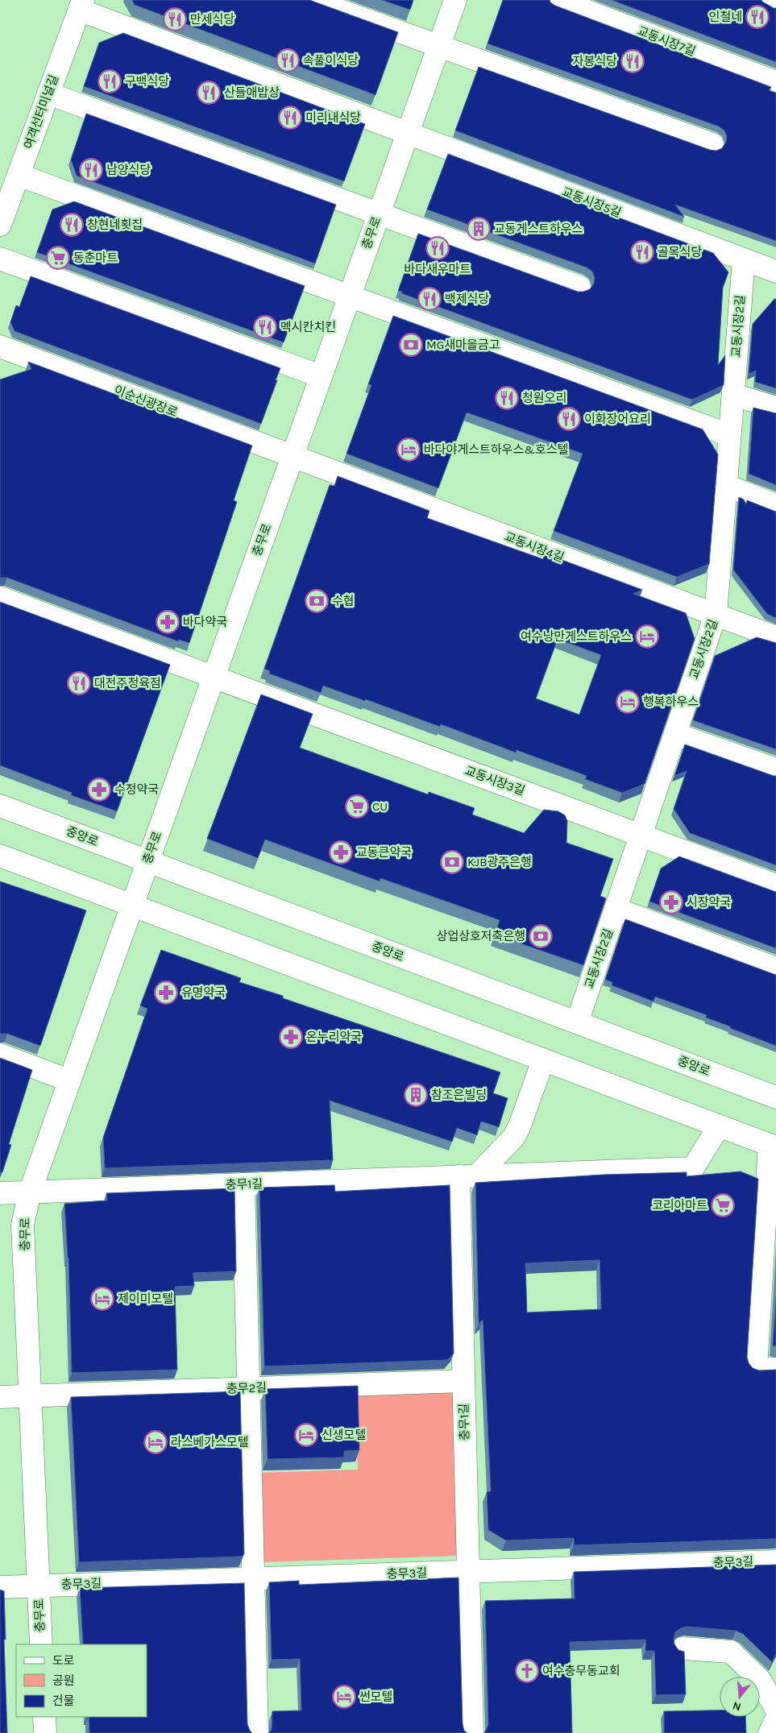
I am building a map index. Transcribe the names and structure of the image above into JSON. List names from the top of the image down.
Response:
{
  "streets": {
    "street": [
      "교동시장7길",
      "여객선터미널길",
      "교동시장5길",
      "충무로",
      "교동시장2길",
      "이순신광장로",
      "교동시장4길",
      "교동시장3길",
      "중앙로",
      "충무1길",
      "충무2길",
      "충무3길"
    ]
  },
  "crossings": [
    ["여객선터미널길", "교동시장5길"],
    ["교동시장5길", "충무로"],
    ["교동시장5길", "교동시장2길"],
    ["충무로", "이순신광장로"],
    ["충무로", "교동시장4길"],
    ["충무로", "교동시장3길"],
    ["충무로", "중앙로"],
    ["충무로", "충무1길"],
    ["충무로", "충무2길"],
    ["충무로", "충무3길"],
    ["교동시장2길", "교동시장4길"],
    ["교동시장2길", "교동시장3길"],
    ["교동시장2길", "중앙로"],
    ["이순신광장로", "교동시장4길"],
    ["충무1길", "충무2길"],
    ["충무1길", "충무3길"]
  ],
  "places": {
    "restaurant": [
      "인철네",
      "만세식당",
      "속풀이식당",
      "자봉식당",
      "구백식당",
      "산들애밥상",
      "미리내식당",
      "남양식당",
      "창현네횟집",
      "바다새우마트",
      "골목식당",
      "백제식당",
      "멕시칸치킨",
      "청원오리",
      "이화장어요리",
      "대전주정육점"
    ],
    "building": ["교동게스트하우스", "참조은빌딩"],
    "supermarket": ["동춘마트", "CU", "코리아마트"],
    "bank": [
      "MG새마을금고",
      "수협",
      "KJB광주은행",
      "상업상호저축은행"
    ],
    "hotel": [
      "바다야게스트하우스&호스텔",
      "여수낭만게스트하우스",
      "행복하우스",
      "제이미모텔",
      "신생모텔",
      "라스베가스모텔",
      "썬모텔"
    ],
    "pharmacy": [
      "바다약국",
      "수정약국",
      "교동큰약국",
      "시장약국",
      "유명약국",
      "온누리약국"
    ],
    "church": ["여수충무동교회"]
  },
  "legend": ["도로", "공원", "건물"],
  "north": "bottom"
}
